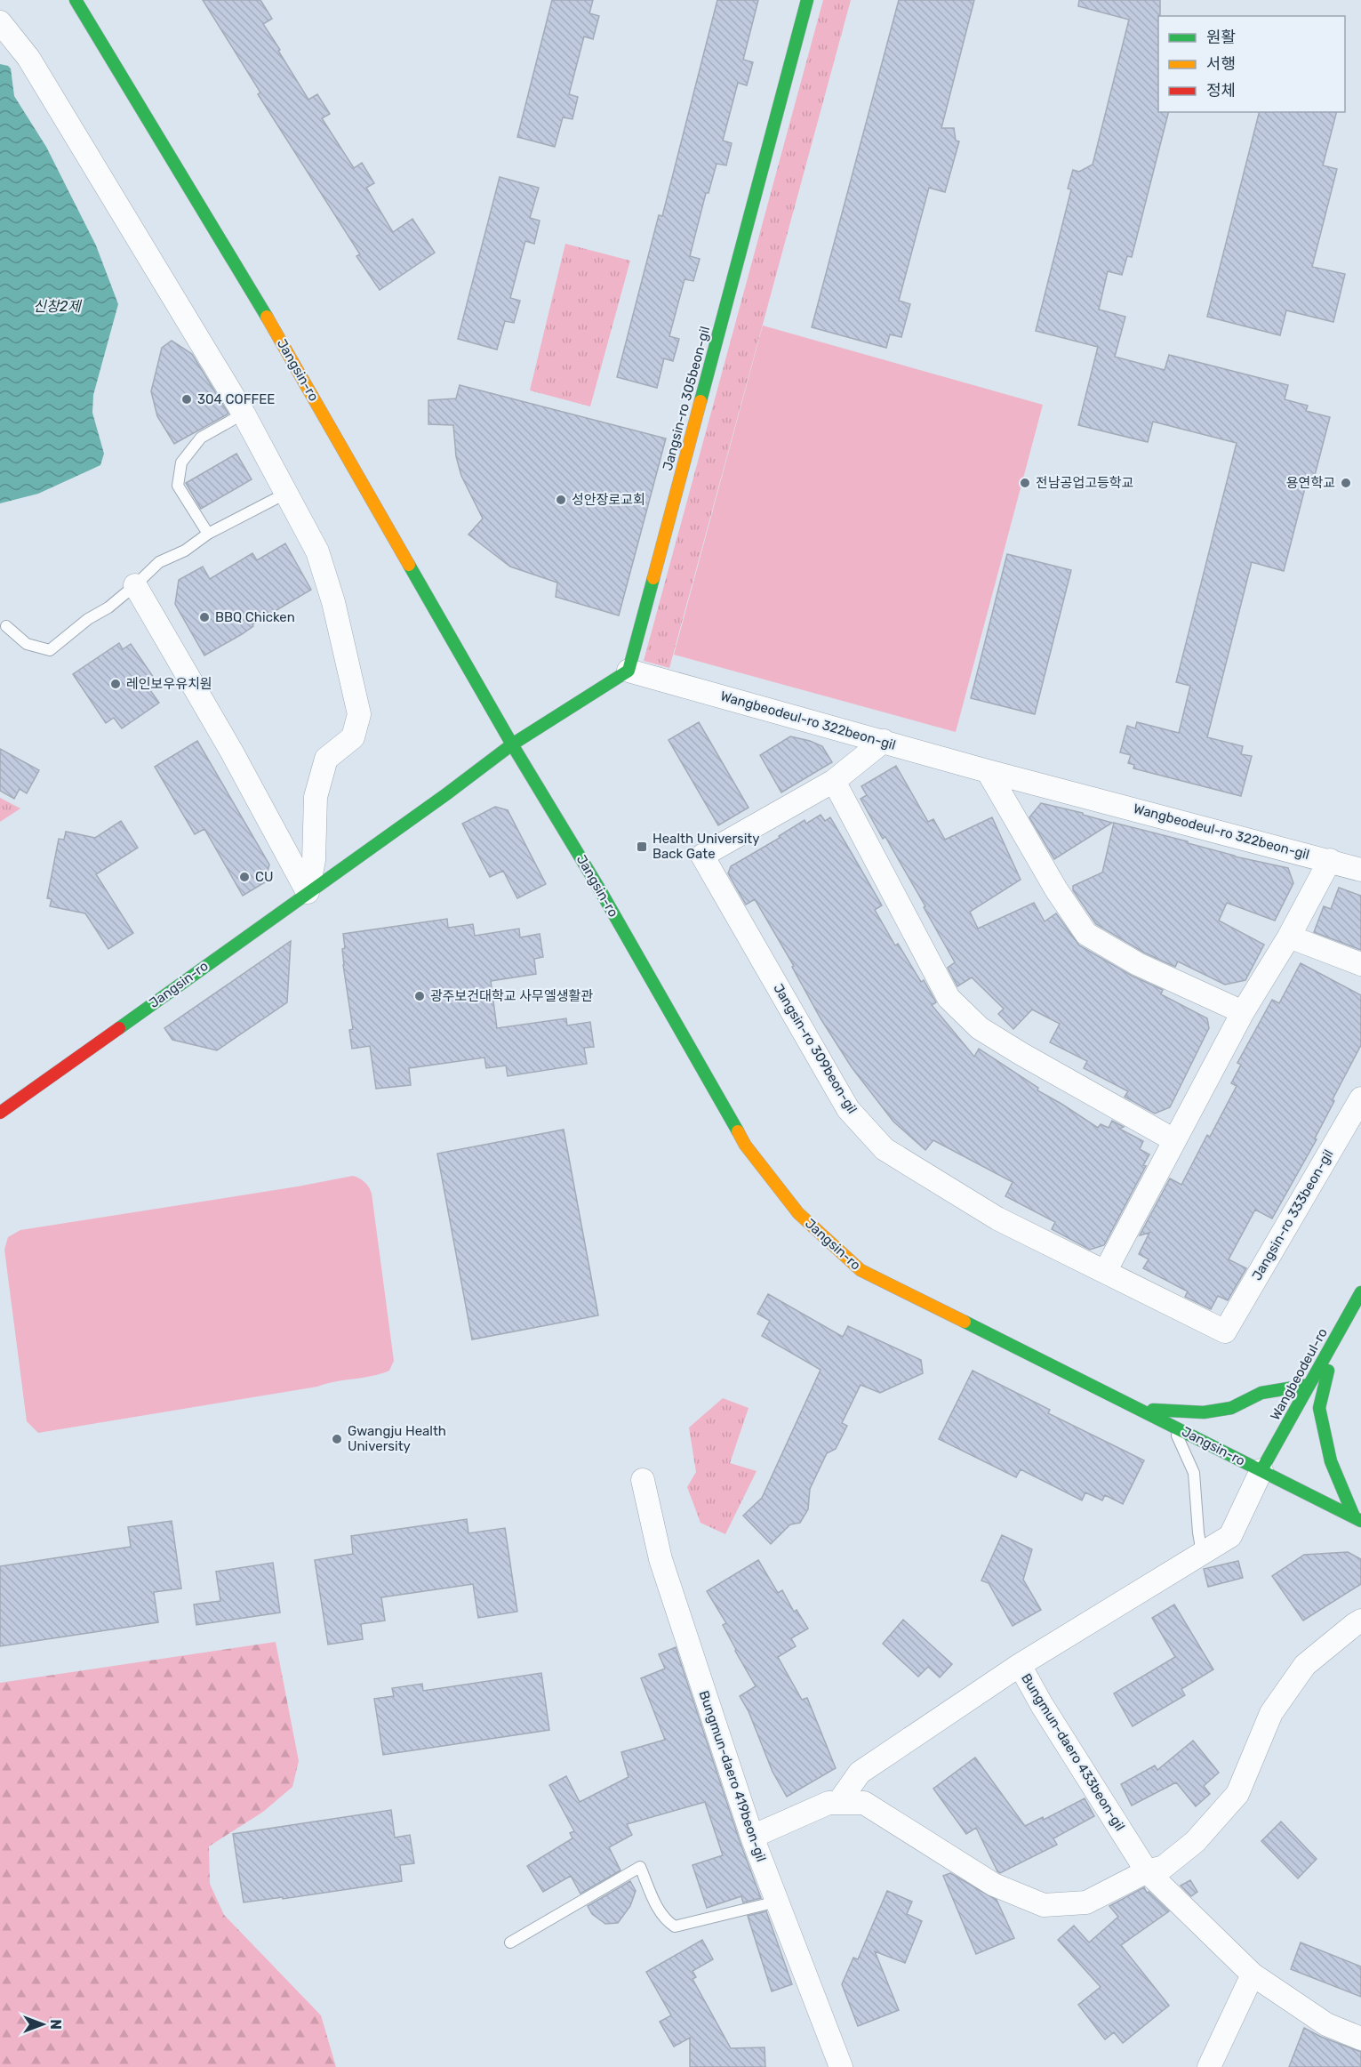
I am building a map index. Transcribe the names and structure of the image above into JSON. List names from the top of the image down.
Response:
{
  "streets": {
    "main road": ["Jangsin-ro", "Jangsin-ro 305beon-gil", "Wangbeodeul-ro"],
    "street": [
      "Wangbeodeul-ro 322beon-gil",
      "Jangsin-ro 309beon-gil",
      "Jangsin-ro 333beon-gil",
      "Bungmun-daero 433beon-gil",
      "Bungmun-daero 419beon-gil"
    ]
  },
  "crossings": [
    ["Jangsin-ro", "Wangbeodeul-ro"],
    ["Jangsin-ro 305beon-gil", "Wangbeodeul-ro 322beon-gil"],
    ["Wangbeodeul-ro 322beon-gil", "Jangsin-ro 309beon-gil"],
    ["Wangbeodeul-ro 322beon-gil", "Jangsin-ro 333beon-gil"],
    ["Jangsin-ro 309beon-gil", "Jangsin-ro 333beon-gil"]
  ],
  "water": ["신창2제"],
  "places": {
    "other": [
      "304 COFFEE",
      "전남공업고등학교",
      "용연학교",
      "성안장로교회",
      "BBQ Chicken",
      "레인보우유치원",
      "CU",
      "광주보건대학교 사무엘생활관",
      "Gwangju Health University"
    ],
    "transit": ["Health University Back Gate"]
  },
  "legend": ["원활", "서행", "정체"],
  "north": "right"
}
